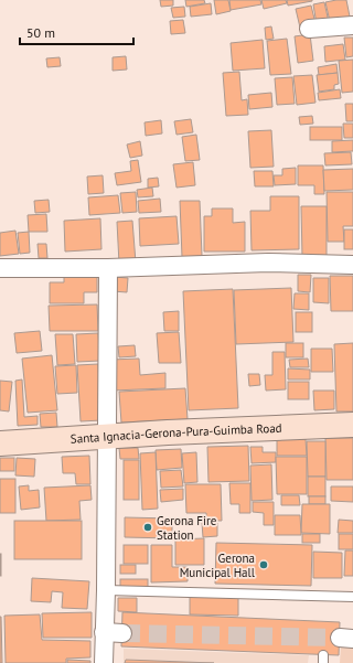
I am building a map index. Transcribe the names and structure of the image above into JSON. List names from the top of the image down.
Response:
{
  "streets": {
    "main road": ["Santa Ignacia-Gerona-Pura-Guimba Road"]
  },
  "places": ["Gerona Fire Station", "Gerona Municipal Hall"],
  "scale_bar": "50 m"
}
